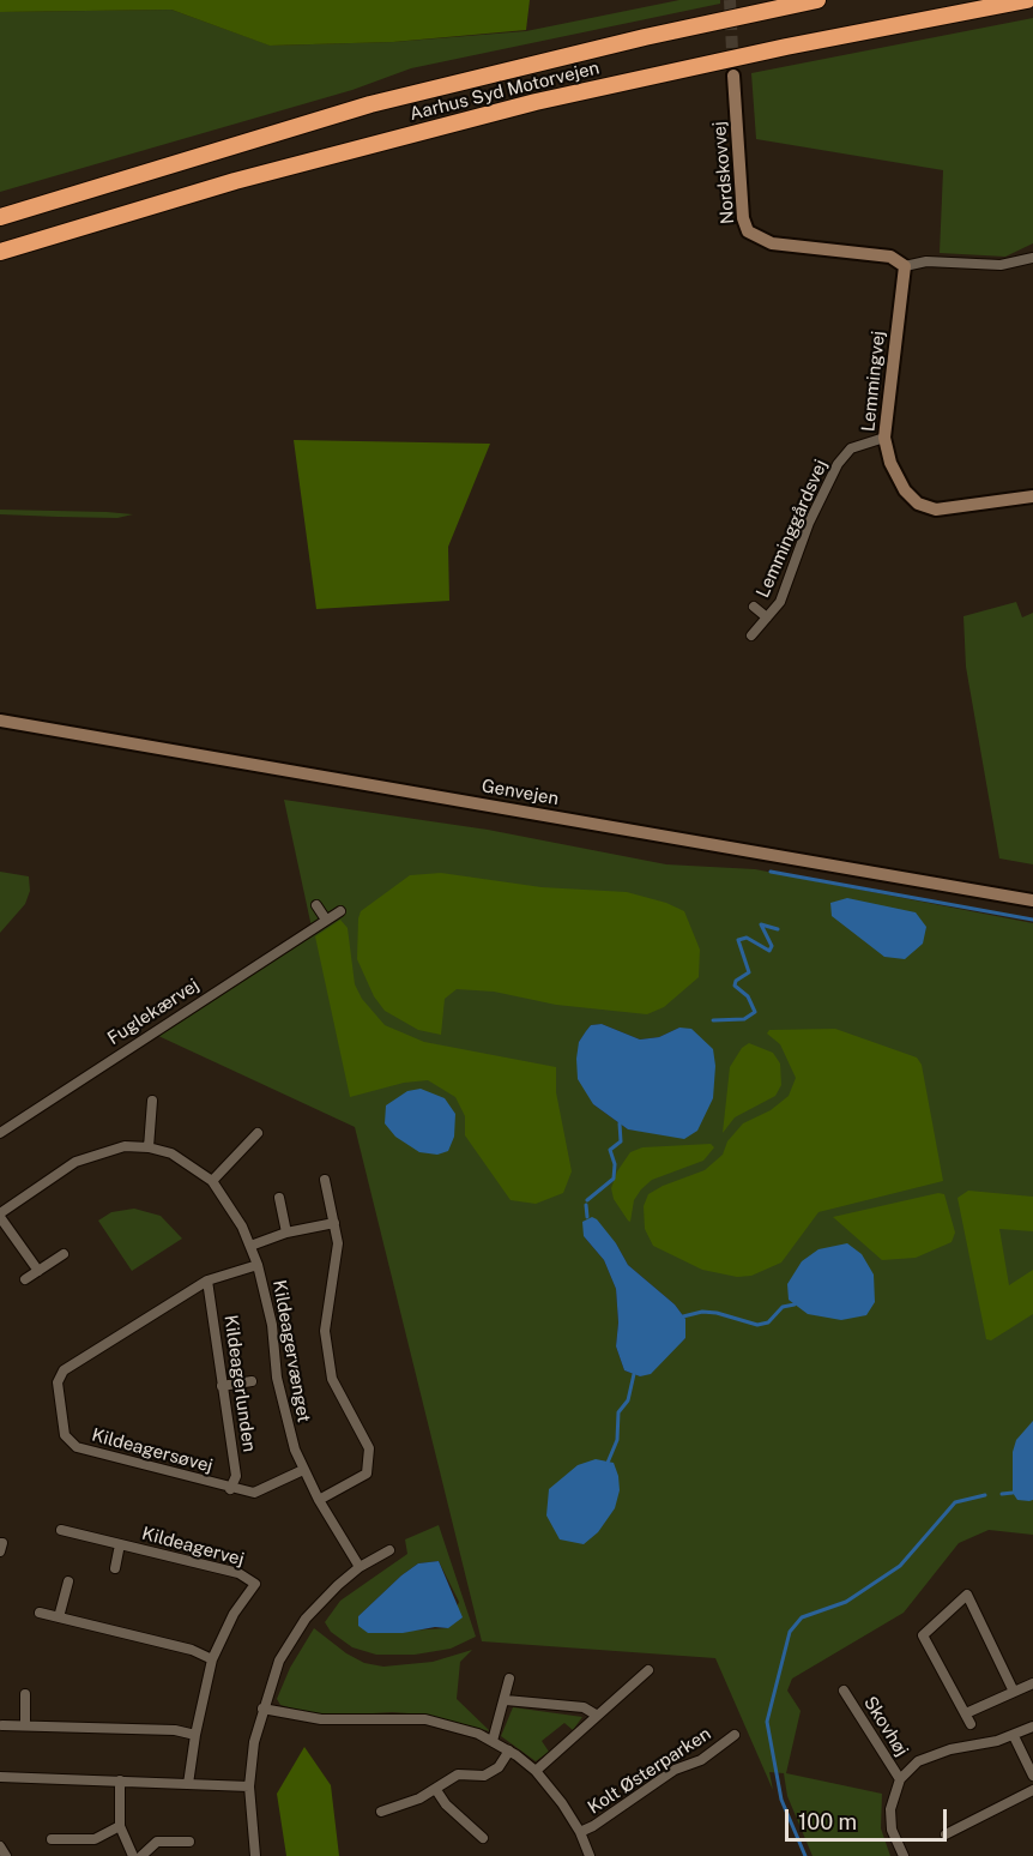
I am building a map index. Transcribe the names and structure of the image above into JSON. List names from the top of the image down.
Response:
{
  "streets": {
    "highway": ["Aarhus Syd Motorvejen"],
    "street": [
      "Nordskovvej",
      "Lemmingvej",
      "Lemminggårdsvej",
      "Genvejen",
      "Fuglekærvej",
      "Kildeagervænget",
      "Kildeagerlunden",
      "Kildeagersøvej",
      "Kildeagervej",
      "Skovhøj",
      "Kolt Østerparken"
    ]
  },
  "crossings": [
    ["Nordskovvej", "Lemmingvej"],
    ["Lemmingvej", "Lemminggårdsvej"],
    ["Kildeagervænget", "Kildeagersøvej"],
    ["Kildeagerlunden", "Kildeagersøvej"]
  ],
  "scale_bar": "100 m"
}
